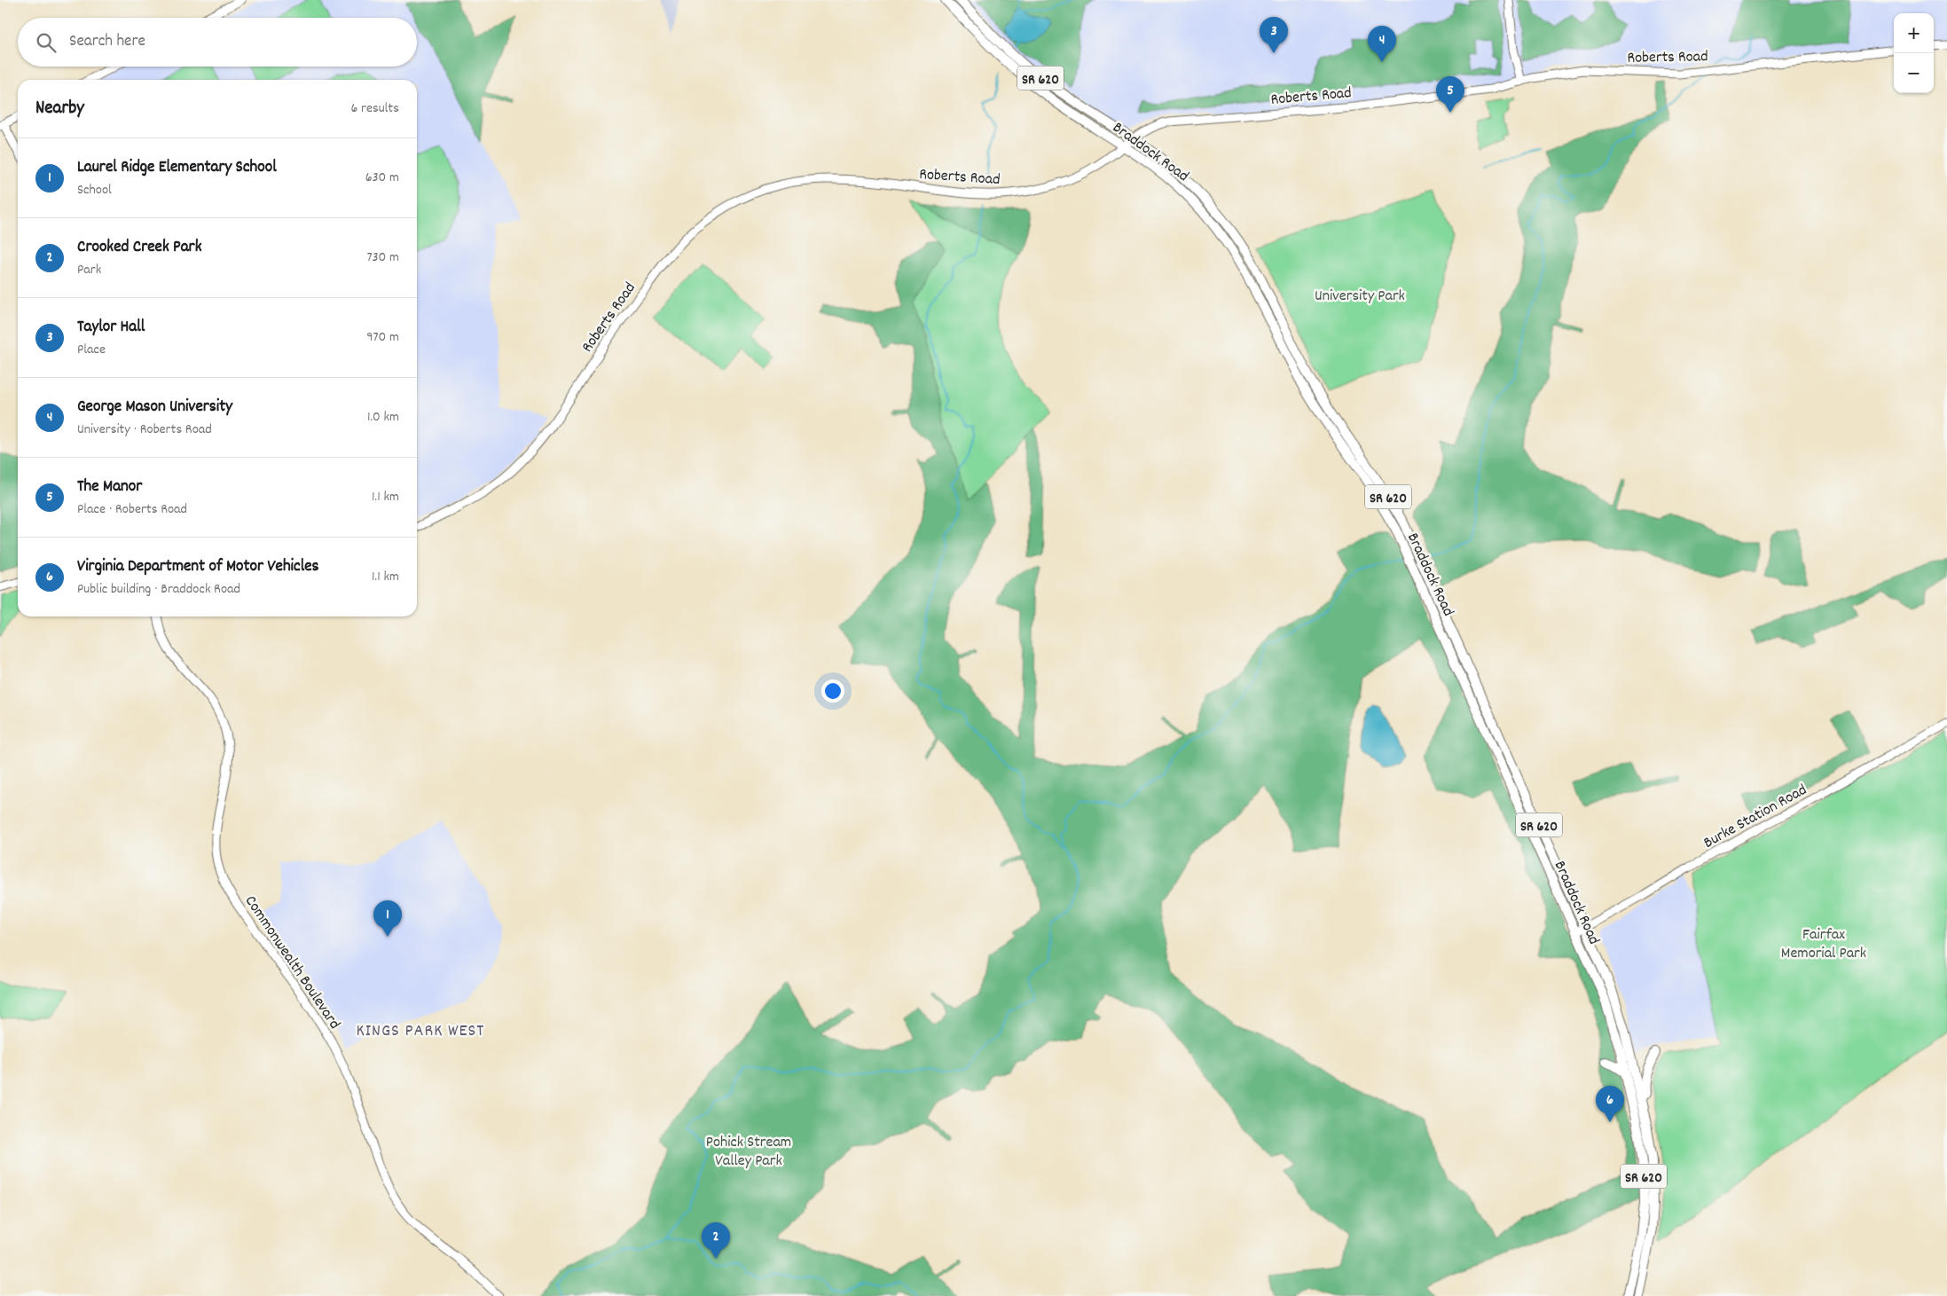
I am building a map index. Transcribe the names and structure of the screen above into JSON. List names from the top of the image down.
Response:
{
  "streets": {
    "main road": [
      "Roberts Road",
      "SR 620",
      "Braddock Road",
      "Burke Station Road",
      "Commonwealth Boulevard"
    ]
  },
  "crossings": [
    ["Roberts Road", "Braddock Road"],
    ["Braddock Road", "Burke Station Road"]
  ],
  "districts": ["KINGS PARK WEST"],
  "parks": ["University Park", "Fairfax Memorial Park", "Pohick Stream Valley Park"],
  "page": {
    "map_buttons": ["+", "−"],
    "pins": [
      "3",
      "4",
      "5",
      "1",
      "6",
      "2"
    ],
    "search": "Search here",
    "heading": ["Nearby", "6 results"],
    "list": [
      {
        "mark": "1",
        "name": "Laurel Ridge Elementary School",
        "note": "School",
        "value": "630 m"
      },
      {
        "mark": "2",
        "name": "Crooked Creek Park",
        "note": "Park",
        "value": "730 m"
      },
      {
        "mark": "3",
        "name": "Taylor Hall",
        "note": "Place",
        "value": "970 m"
      },
      {
        "mark": "4",
        "name": "George Mason University",
        "note": "University · Roberts Road",
        "value": "1.0 km"
      },
      {
        "mark": "5",
        "name": "The Manor",
        "note": "Place · Roberts Road",
        "value": "1.1 km"
      },
      {
        "mark": "6",
        "name": "Virginia Department of Motor Vehicles",
        "note": "Public building · Braddock Road",
        "value": "1.1 km"
      }
    ]
  }
}
